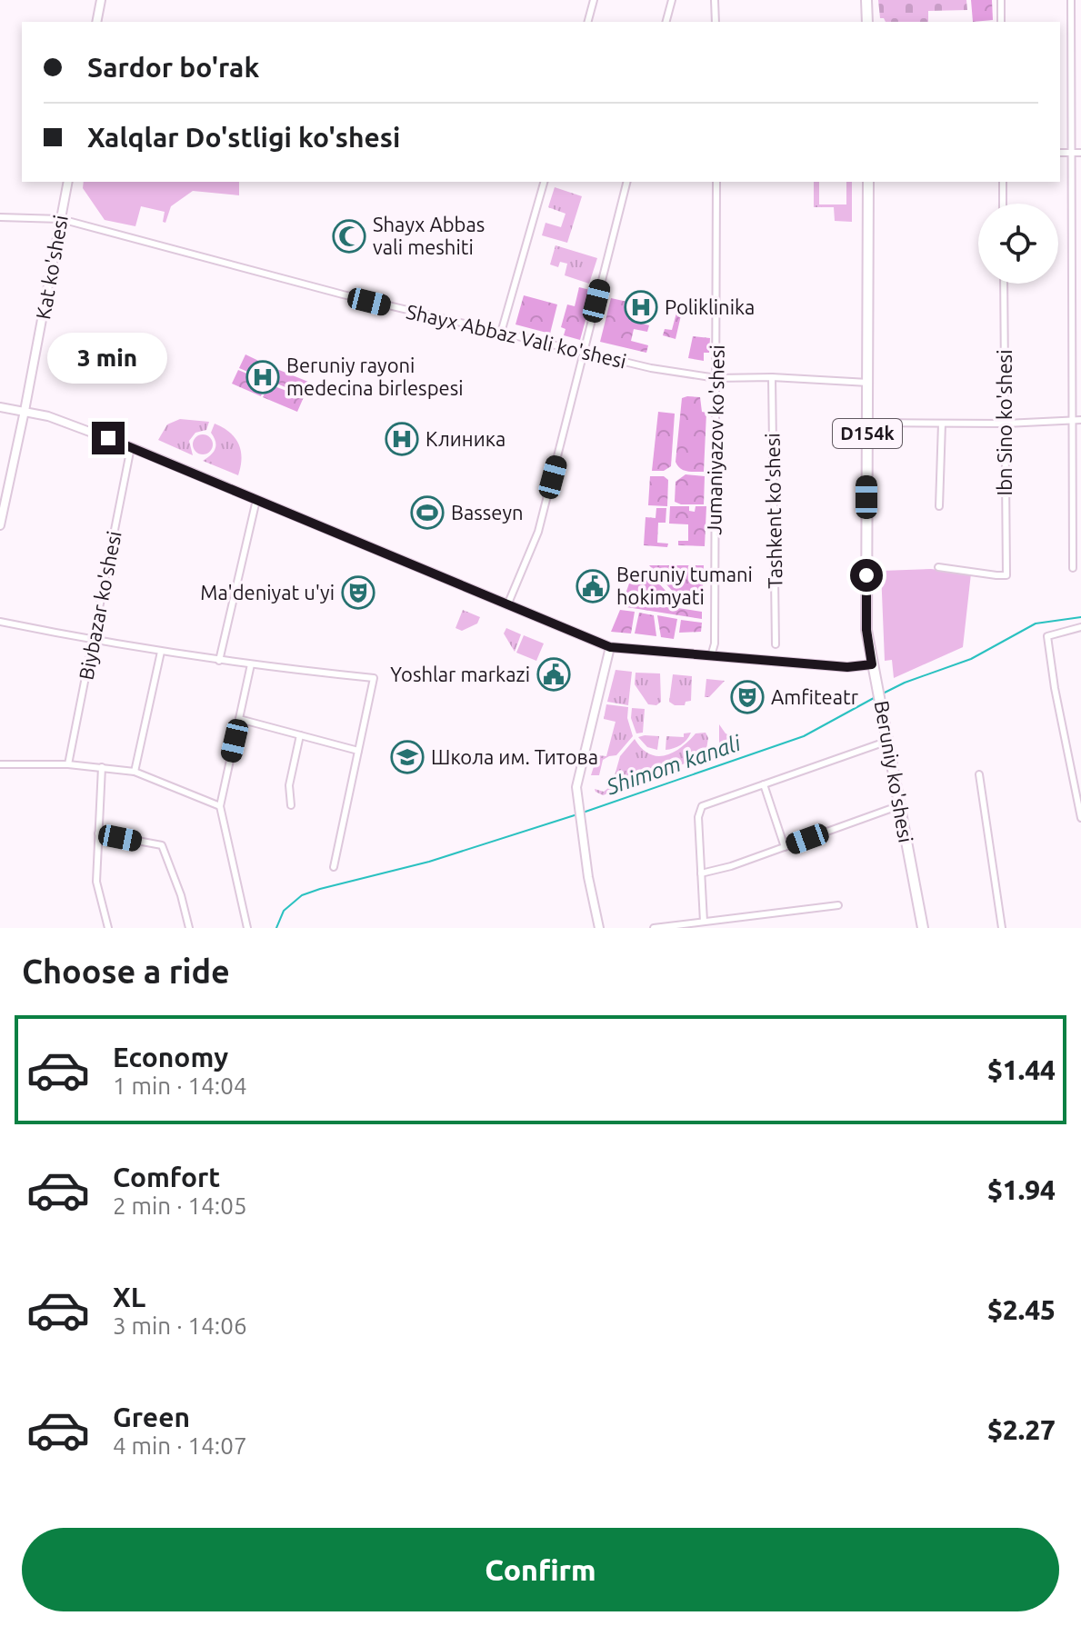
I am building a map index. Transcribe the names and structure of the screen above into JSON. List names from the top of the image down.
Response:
{
  "streets": {
    "main road": ["D154k", "Beruniy ko'shesi"],
    "street": [
      "Kat ko'shesi",
      "Shayx Abbaz Vali ko'shesi",
      "Ibn Sino ko'shesi",
      "Jumaniyazov ko'shesi",
      "Tashkent ko'shesi",
      "Biybazar ko'shesi"
    ]
  },
  "crossings": [
    ["Kat ko'shesi", "Shayx Abbaz Vali ko'shesi"],
    ["Shayx Abbaz Vali ko'shesi", "Jumaniyazov ko'shesi"],
    ["Shayx Abbaz Vali ko'shesi", "Tashkent ko'shesi"],
    ["Shayx Abbaz Vali ko'shesi", "Beruniy ko'shesi"]
  ],
  "water": ["Shimom kanali"],
  "places": {
    "mosque": ["Shayx Abbas vali meshiti"],
    "hospital": ["Poliklinika", "Beruniy rayoni medecina birlespesi", "Клиника"],
    "sports": ["Basseyn"],
    "public building": ["Beruniy tumani hokimyati", "Yoshlar markazi"],
    "theatre": ["Ma'deniyat u'yi", "Amfiteatr"],
    "school or university": ["Школа им. Титова"]
  },
  "page": {
    "banner": ["Sardor bo'rak", "Xalqlar Do'stligi ko'shesi"],
    "bubble": "3 min",
    "heading": "Choose a ride",
    "list": [
      {
        "name": "Economy",
        "note": "1 min · 14:04",
        "value": "$1.44"
      },
      {
        "name": "Comfort",
        "note": "2 min · 14:05",
        "value": "$1.94"
      },
      {
        "name": "XL",
        "note": "3 min · 14:06",
        "value": "$2.45"
      },
      {
        "name": "Green",
        "note": "4 min · 14:07",
        "value": "$2.27"
      }
    ],
    "buttons": "Confirm"
  }
}
